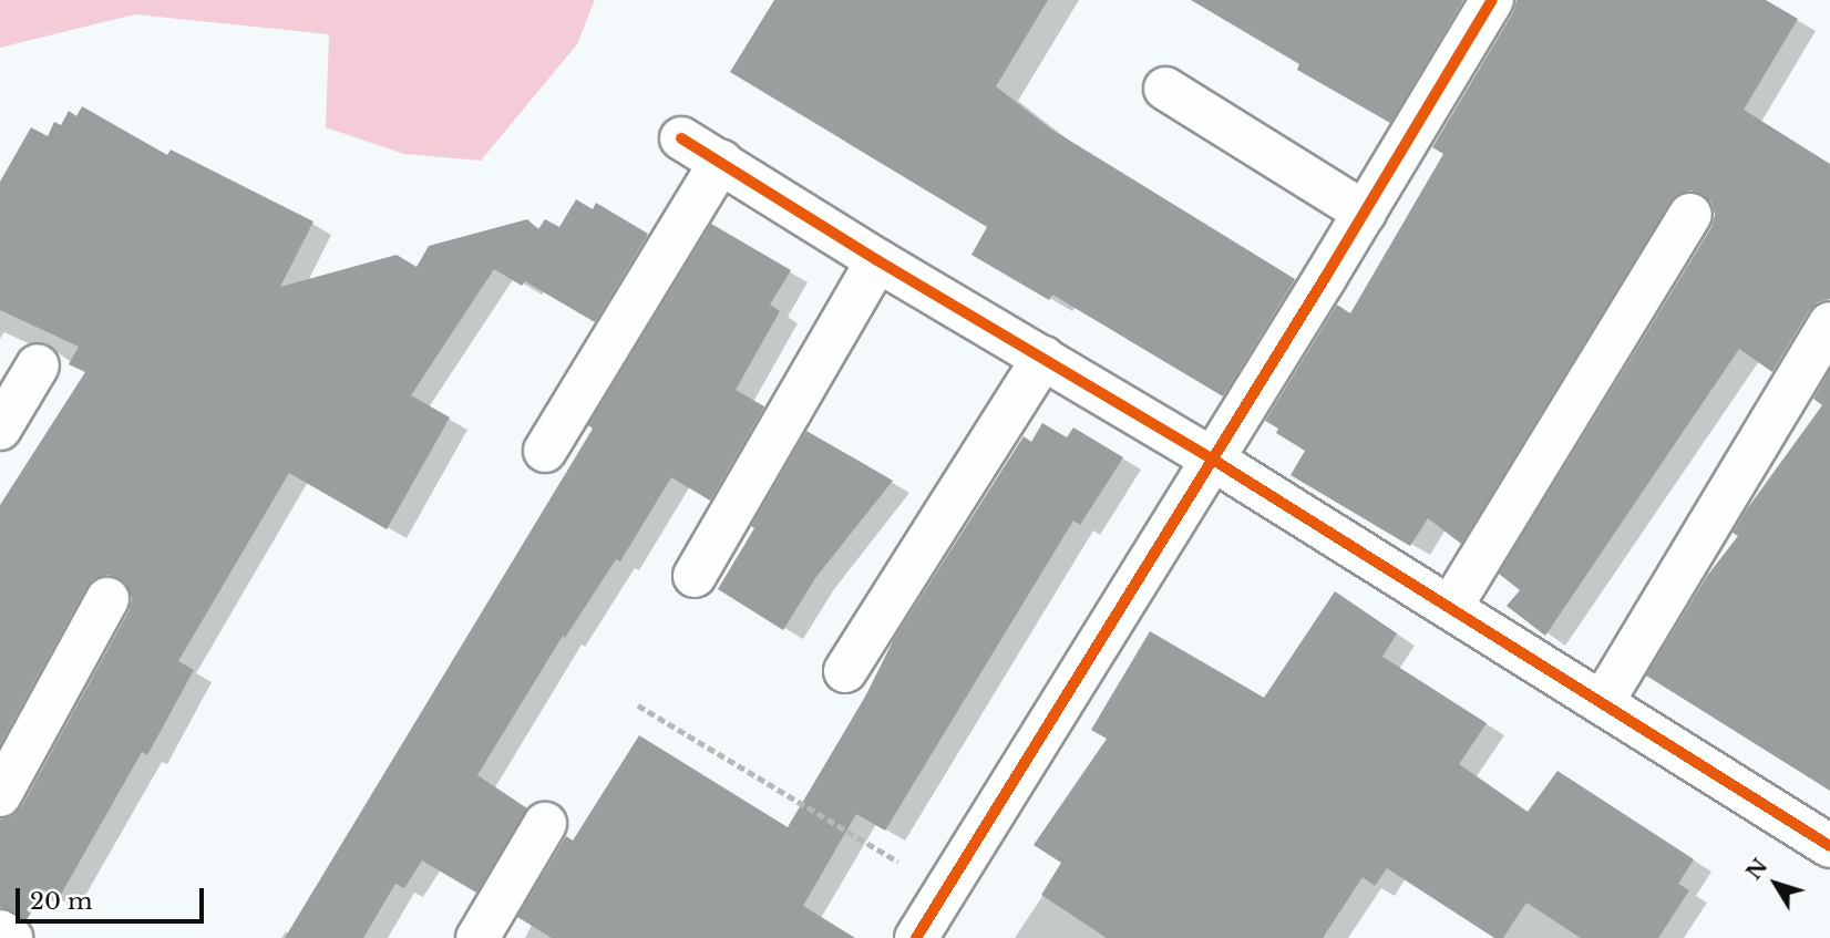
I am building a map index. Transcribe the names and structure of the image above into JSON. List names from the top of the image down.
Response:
{
  "scale_bar": "20 m",
  "north": "top left"
}
